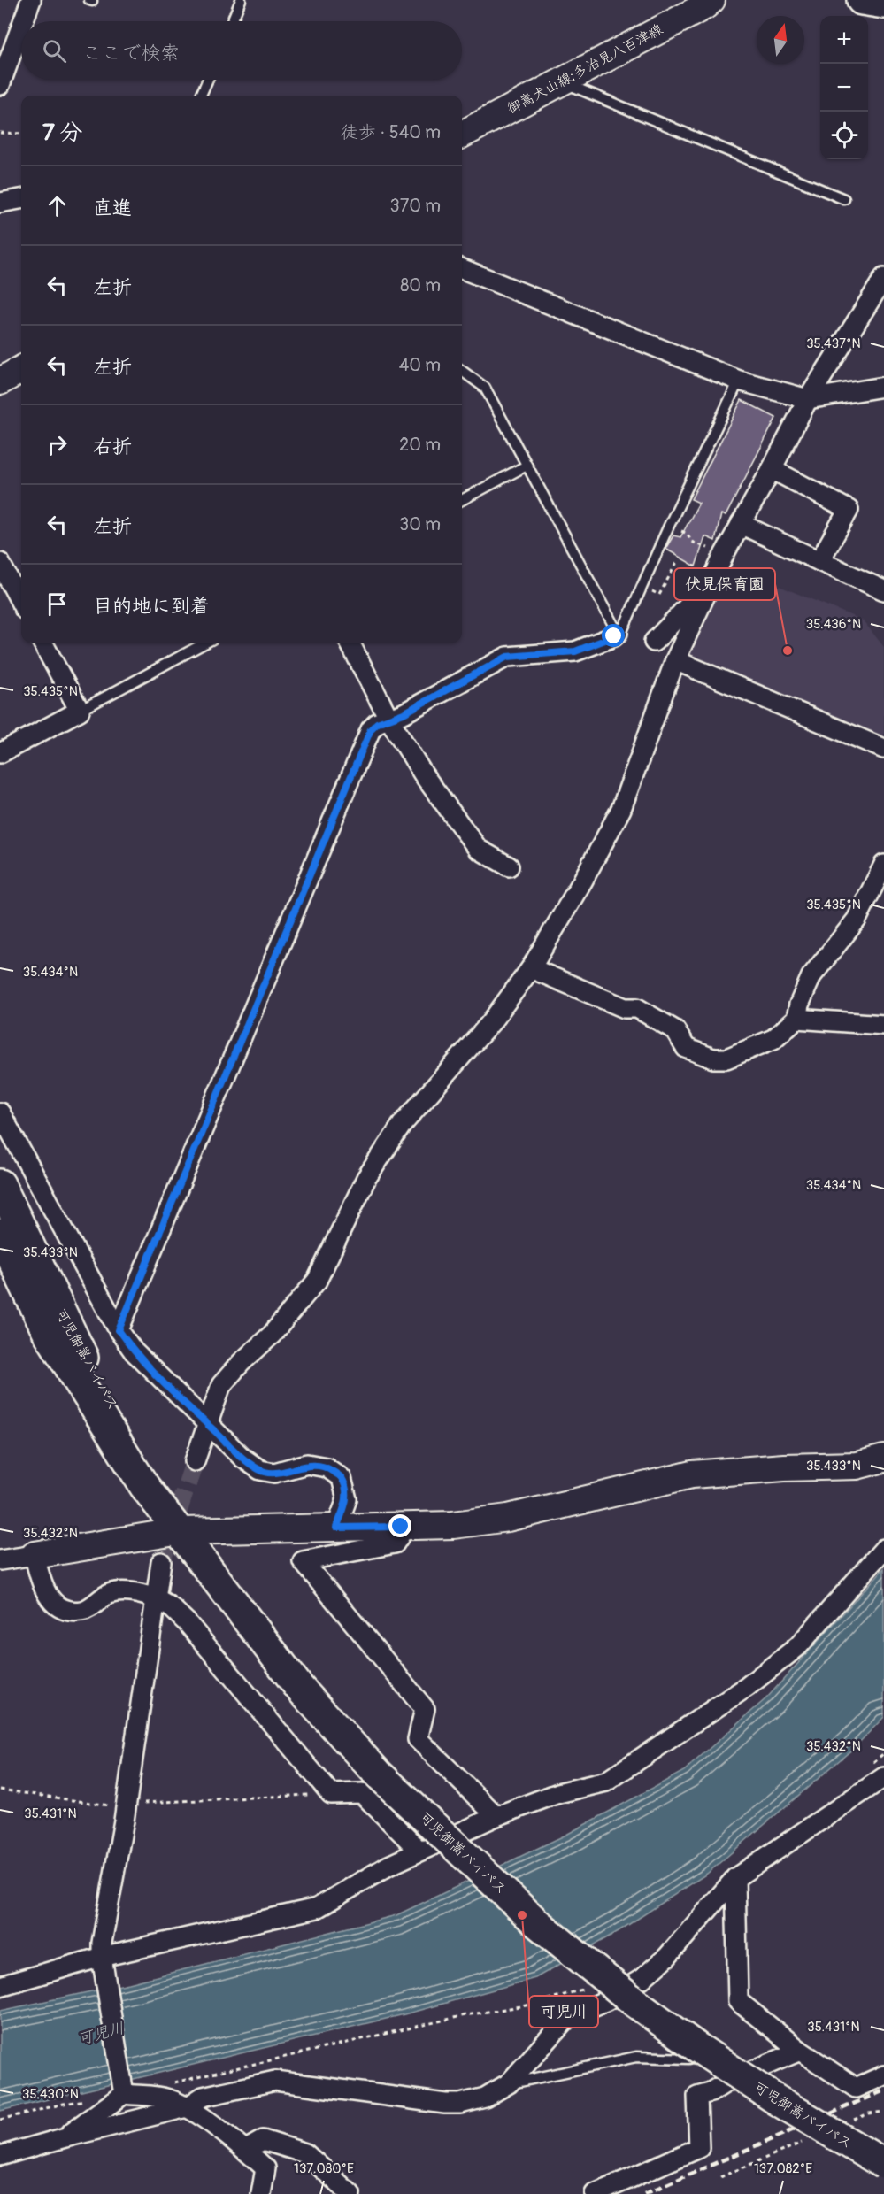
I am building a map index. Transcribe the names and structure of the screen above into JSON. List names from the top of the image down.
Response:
{
  "streets": {
    "highway": ["可児御嵩バイパス"],
    "street": ["御嵩犬山線;多治見八百津線"]
  },
  "water": ["可児川"],
  "places": ["伏見保育園", "可児川"],
  "north": "top",
  "page": {
    "map_buttons": ["+", "−"],
    "search": "ここで検索",
    "heading": ["7 分", "徒歩 · 540 m"],
    "list": [
      ["直進", "370 m"],
      ["左折", "80 m"],
      ["左折", "40 m"],
      ["右折", "20 m"],
      ["左折", "30 m"],
      "目的地に到着"
    ]
  },
  "coordinates": [
    "35.437°N",
    "35.436°N",
    "35.435°N",
    "35.434°N",
    "35.433°N",
    "35.432°N",
    "35.431°N",
    "35.430°N",
    "137.080°E",
    "137.082°E"
  ]
}
